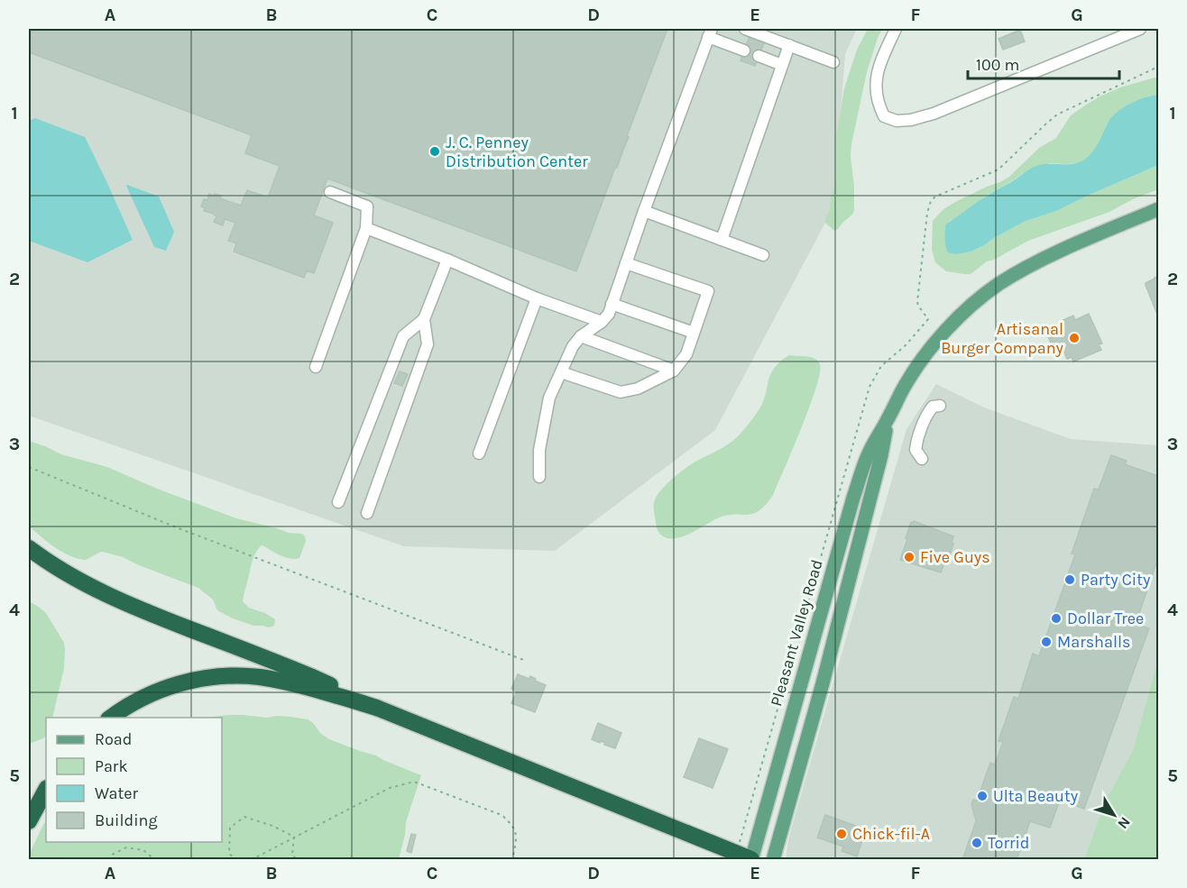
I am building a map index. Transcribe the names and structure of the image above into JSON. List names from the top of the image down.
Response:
{
  "streets": {
    "main road": ["Pleasant Valley Road"]
  },
  "places": [
    "J. C. Penney Distribution Center",
    "Artisanal Burger Company",
    "Five Guys",
    "Party City",
    "Dollar Tree",
    "Marshalls",
    "Ulta Beauty",
    "Chick-fil-A",
    "Torrid"
  ],
  "legend": [
    "Road",
    "Park",
    "Water",
    "Building"
  ],
  "scale_bar": "100 m",
  "north": "bottom right",
  "grid": {
    "columns": [
      "A",
      "B",
      "C",
      "D",
      "E",
      "F",
      "G"
    ],
    "rows": [
      "1",
      "2",
      "3",
      "4",
      "5"
    ]
  }
}
